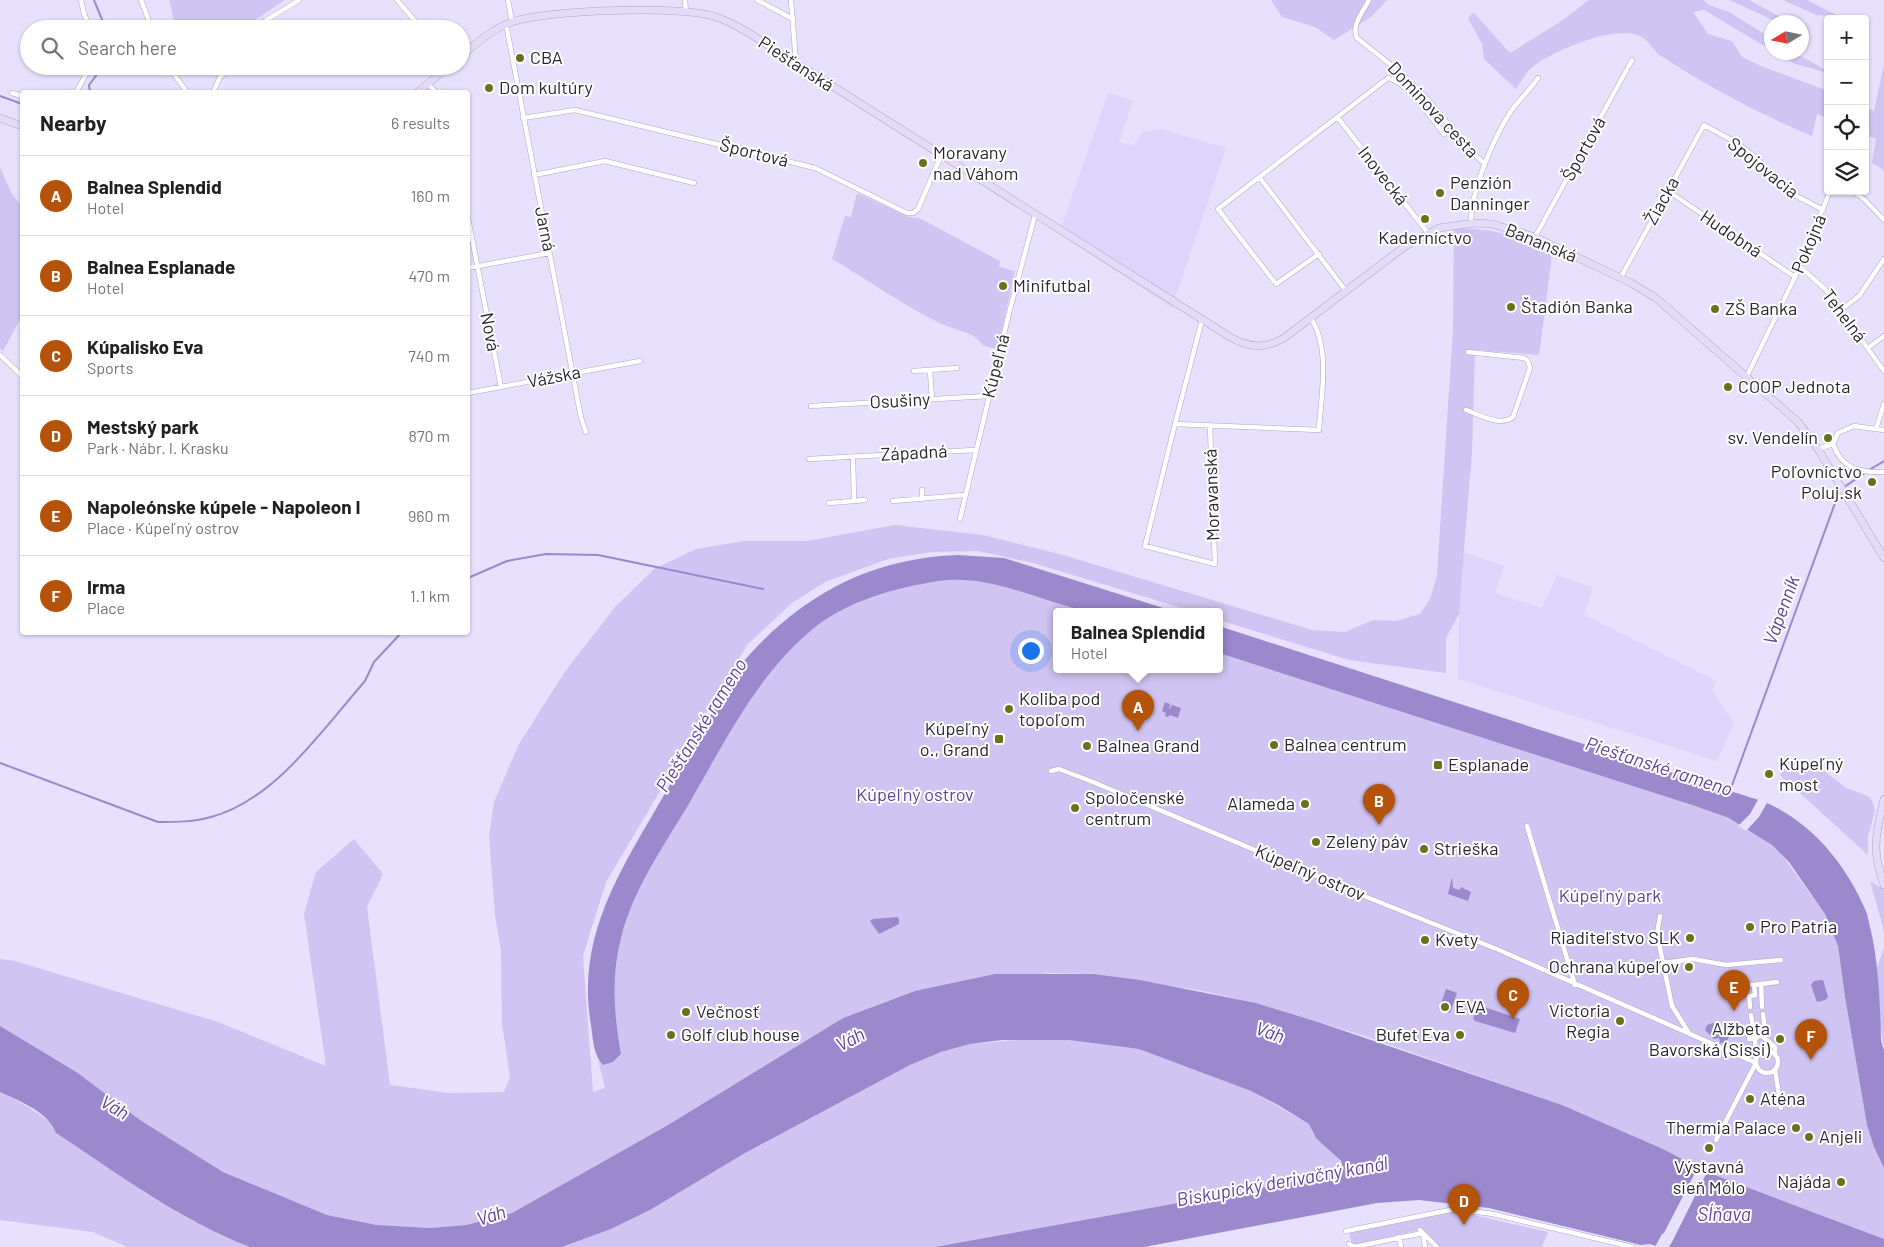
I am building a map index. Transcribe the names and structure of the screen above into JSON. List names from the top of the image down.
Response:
{
  "streets": {
    "main road": ["Piešťanská", "Bananská"],
    "street": [
      "Dominova cesta",
      "Športová",
      "Spojovacia",
      "Inovecká",
      "Žiacka",
      "Jarná",
      "Hudobná",
      "Pokojná",
      "Tehelná",
      "Nová",
      "Kúpeľná",
      "Vážska",
      "Osušiny",
      "Západná",
      "Moravanská",
      "Kúpeľný ostrov"
    ]
  },
  "crossings": [
    ["Piešťanská", "Športová"],
    ["Piešťanská", "Jarná"],
    ["Piešťanská", "Bananská"],
    ["Piešťanská", "Kúpeľná"],
    ["Športová", "Jarná"],
    ["Športová", "Bananská"],
    ["Spojovacia", "Žiacka"],
    ["Spojovacia", "Pokojná"],
    ["Inovecká", "Bananská"],
    ["Žiacka", "Hudobná"],
    ["Žiacka", "Bananská"],
    ["Jarná", "Vážska"],
    ["Hudobná", "Pokojná"],
    ["Bananská", "Pokojná"],
    ["Bananská", "Moravanská"],
    ["Pokojná", "Tehelná"],
    ["Nová", "Vážska"],
    ["Kúpeľná", "Osušiny"],
    ["Kúpeľná", "Západná"]
  ],
  "water": [
    "Vápenník",
    "Piešťanské rameno",
    "Váh",
    "Biskupický derivačný kanál",
    "Sĺňava"
  ],
  "parks": ["Kúpeľný ostrov", "Kúpeľný park"],
  "places": {
    "other": [
      "CBA",
      "Dom kultúry",
      "Moravany nad Váhom",
      "Penzión Danninger",
      "Kaderníctvo",
      "Minifutbal",
      "Štadión Banka",
      "ZŠ Banka",
      "COOP Jednota",
      "sv. Vendelín",
      "Poľovníctvo Poluj.sk",
      "Koliba pod topoľom",
      "Balnea centrum",
      "Balnea Grand",
      "Kúpeľný most",
      "Alameda",
      "Spoločenské centrum",
      "Zelený páv",
      "Strieška",
      "Pro Patria",
      "Riaditeľstvo SLK",
      "Kvety",
      "Ochrana kúpeľov",
      "EVA",
      "Večnosť",
      "Victoria Regia",
      "Golf club house",
      "Bufet Eva",
      "Alžbeta Bavorská (Sissi)",
      "Aténa",
      "Thermia Palace",
      "Anjeli",
      "Výstavná sieň Mólo",
      "Najáda"
    ],
    "transit": ["Kúpeľný o., Grand", "Esplanade"]
  },
  "north": "left",
  "page": {
    "map_buttons": ["+", "−"],
    "search": "Search here",
    "heading": ["Nearby", "6 results"],
    "list": [
      {
        "mark": "A",
        "name": "Balnea Splendid",
        "note": "Hotel",
        "value": "160 m"
      },
      {
        "mark": "B",
        "name": "Balnea Esplanade",
        "note": "Hotel",
        "value": "470 m"
      },
      {
        "mark": "C",
        "name": "Kúpalisko Eva",
        "note": "Sports",
        "value": "740 m"
      },
      {
        "mark": "D",
        "name": "Mestský park",
        "note": "Park · Nábr. I. Krasku",
        "value": "870 m"
      },
      {
        "mark": "E",
        "name": "Napoleónske kúpele - Napoleon I",
        "note": "Place · Kúpeľný ostrov",
        "value": "960 m"
      },
      {
        "mark": "F",
        "name": "Irma",
        "note": "Place",
        "value": "1.1 km"
      }
    ],
    "popup": ["Balnea Splendid", "Hotel"],
    "pins": [
      "A",
      "B",
      "E",
      "C",
      "F",
      "D"
    ]
  }
}
